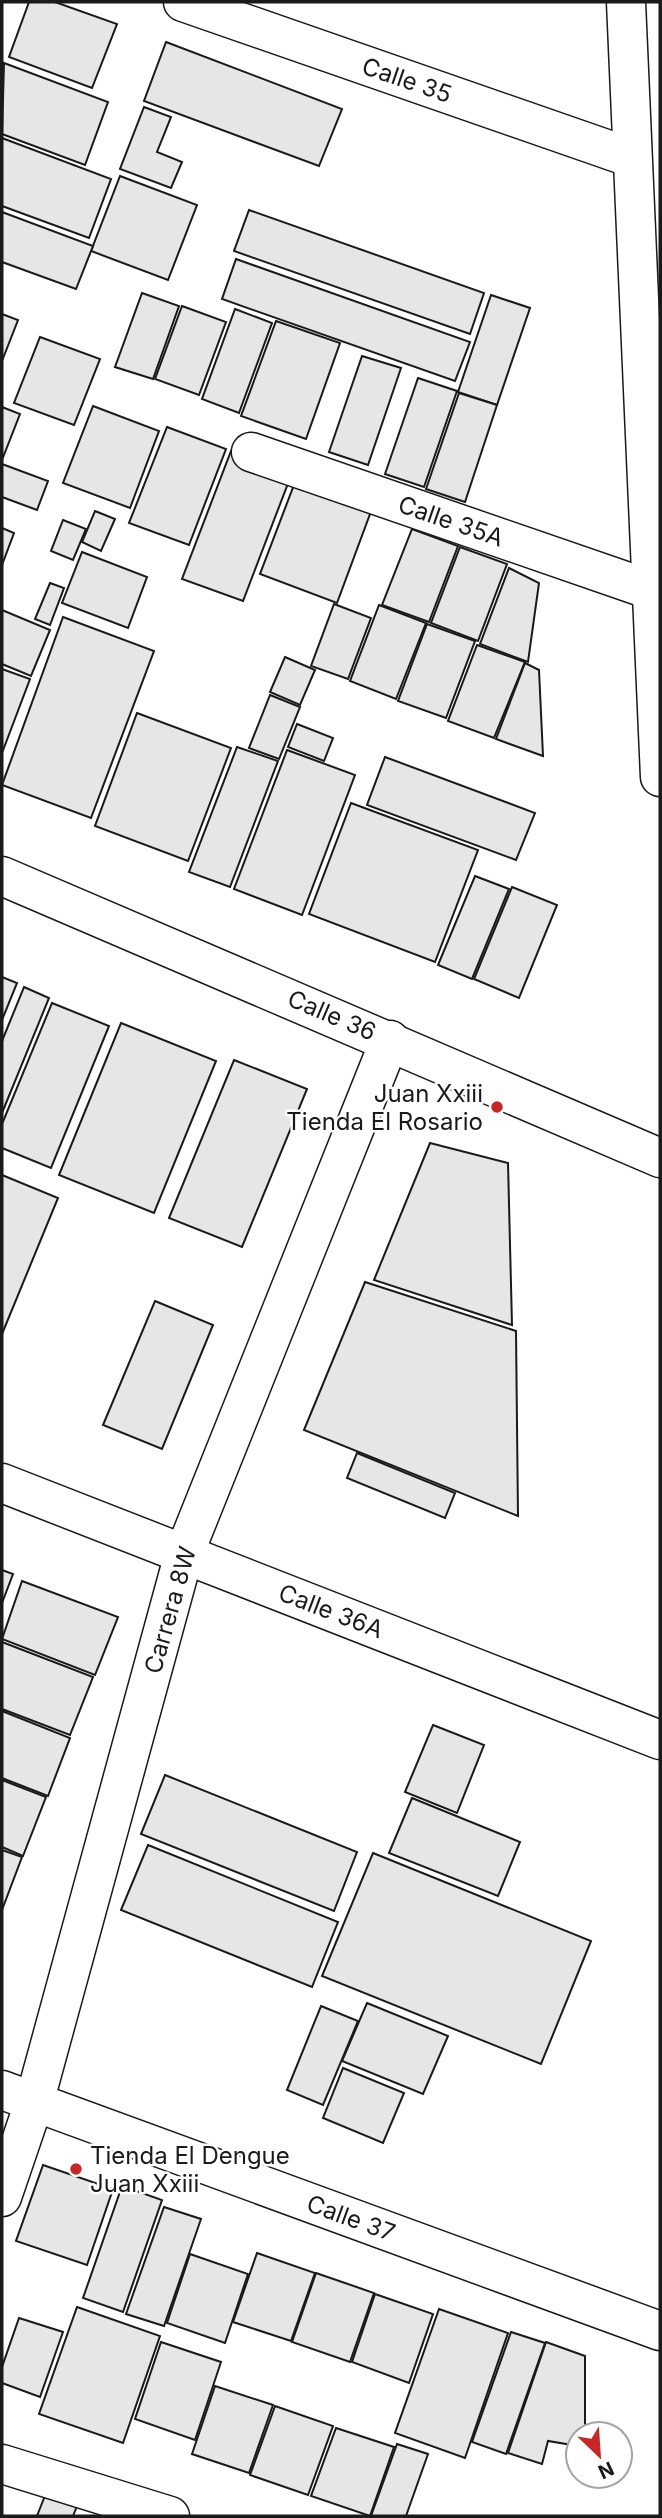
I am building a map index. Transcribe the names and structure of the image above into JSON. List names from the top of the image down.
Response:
{
  "streets": {
    "street": [
      "Calle 35",
      "Calle 35A",
      "Calle 36",
      "Carrera 8W",
      "Calle 36A",
      "Calle 37"
    ]
  },
  "crossings": [
    ["Calle 36", "Carrera 8W"],
    ["Carrera 8W", "Calle 36A"],
    ["Carrera 8W", "Calle 37"]
  ],
  "places": ["Juan Xxiii Tienda El Rosario", "Tienda El Dengue Juan Xxiii"],
  "north": "bottom right"
}
